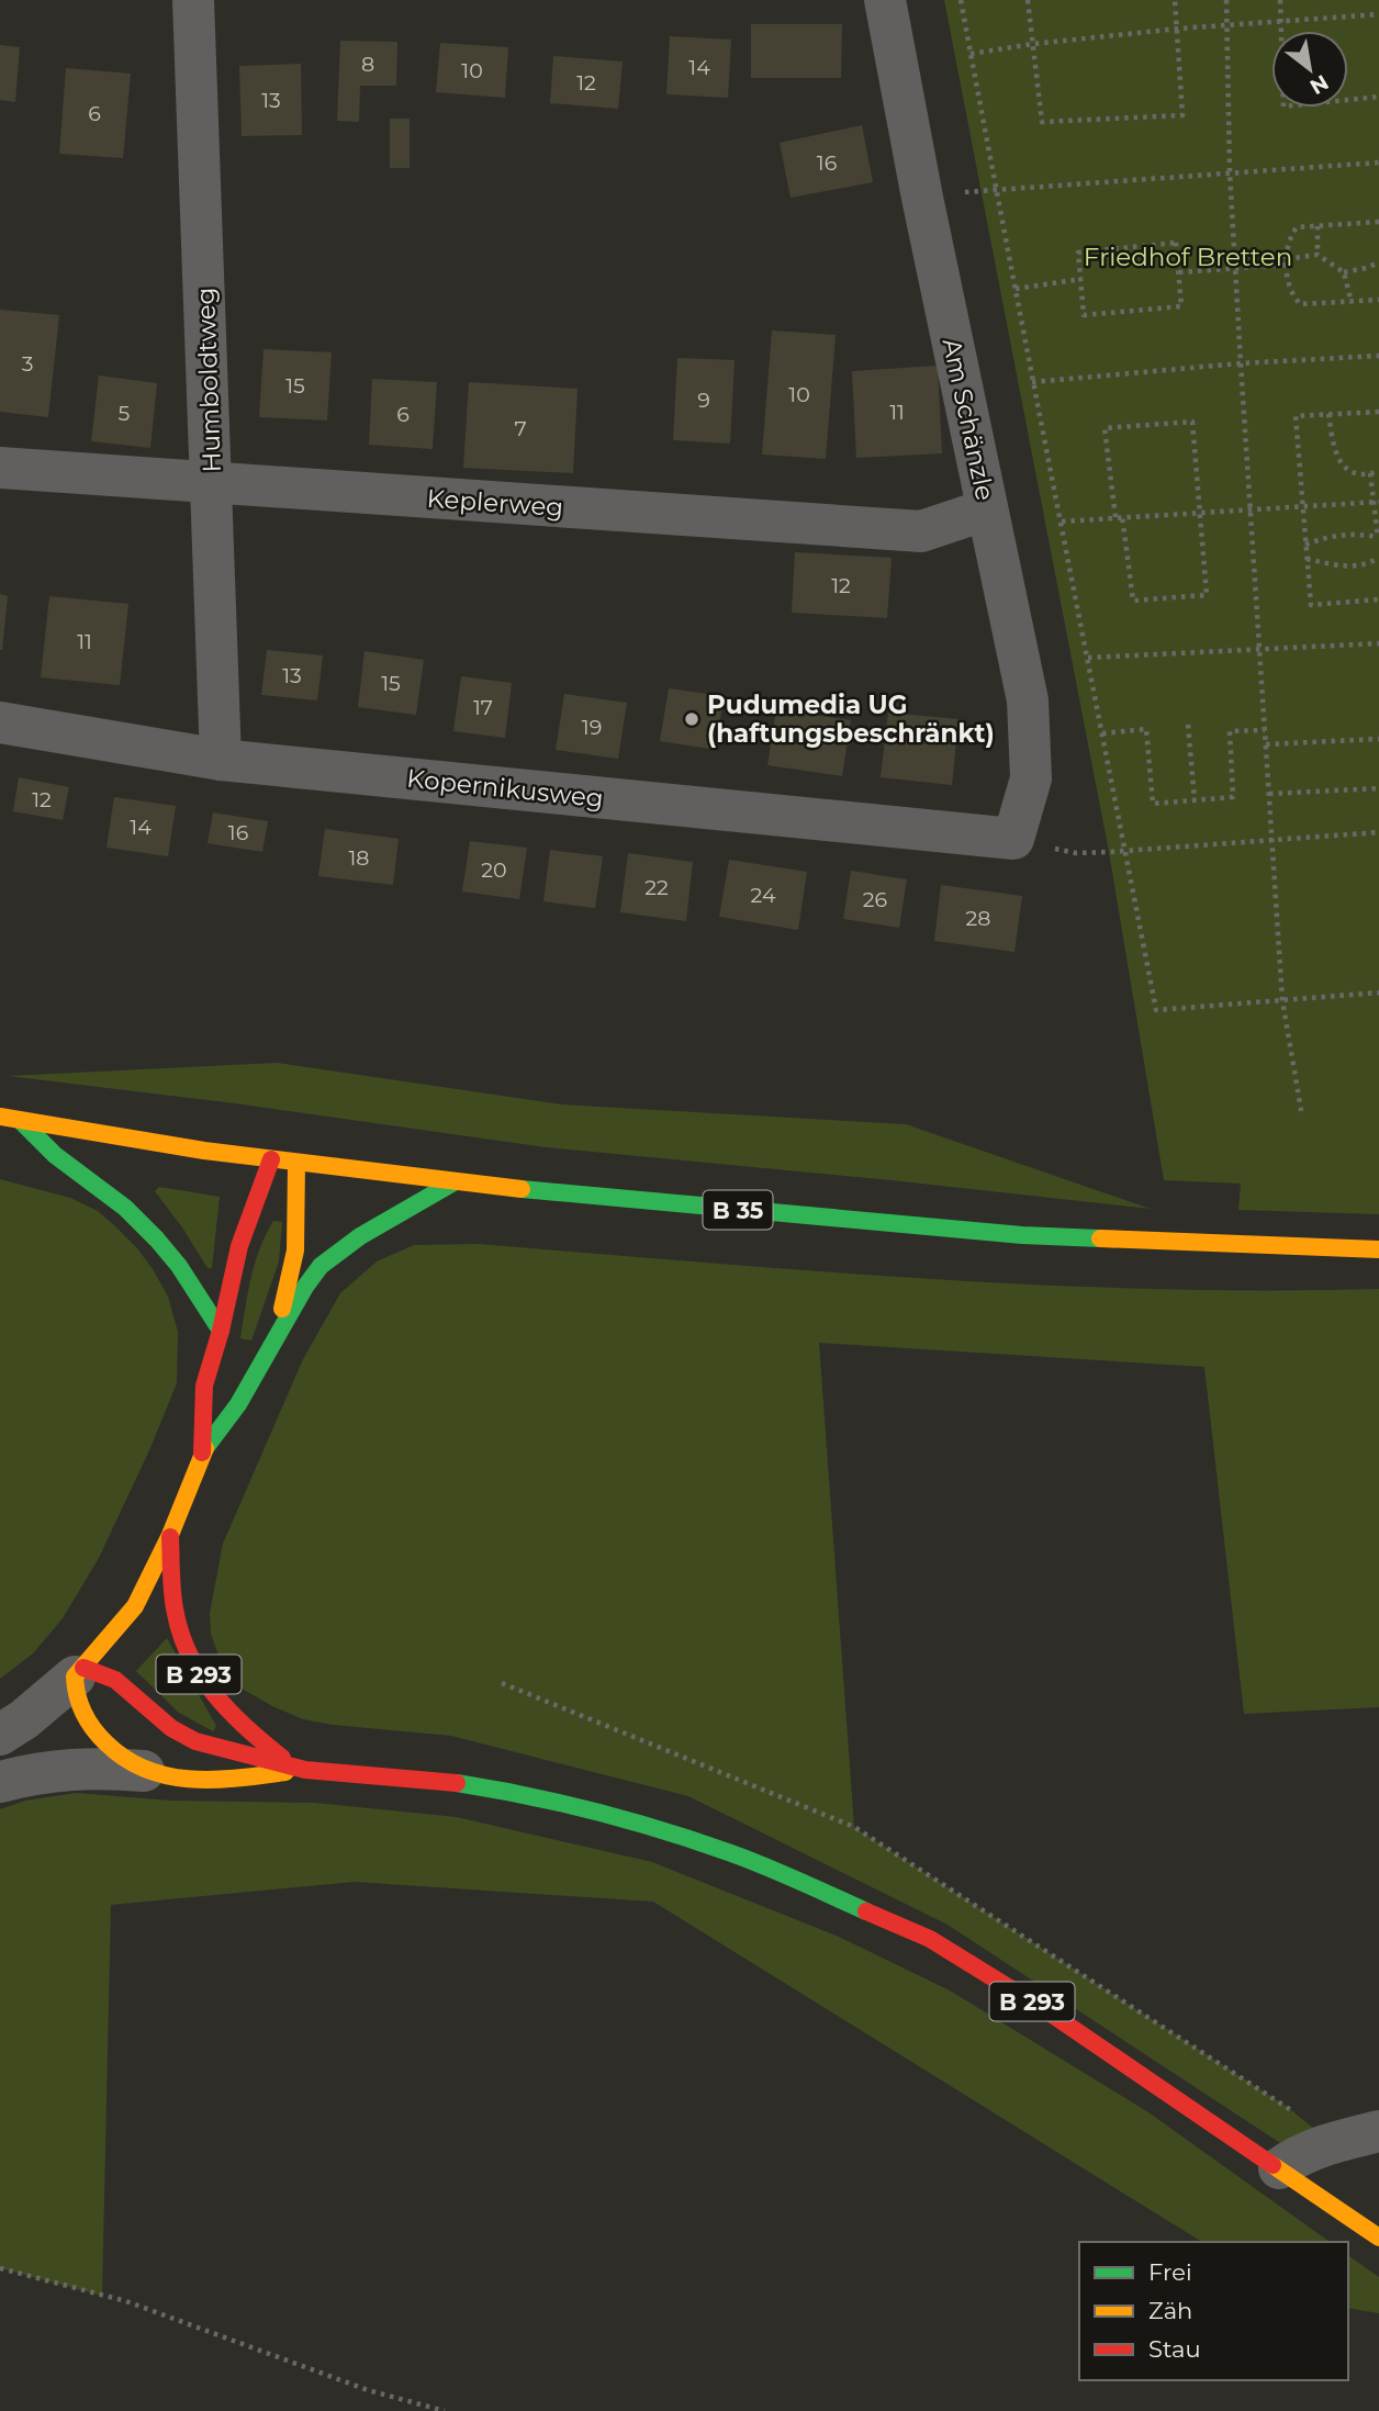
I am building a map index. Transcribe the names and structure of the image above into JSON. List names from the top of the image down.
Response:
{
  "streets": {
    "main road": ["B 35", "B 293"],
    "street": [
      "Humboldtweg",
      "Am Schänzle",
      "Keplerweg",
      "Kopernikusweg"
    ]
  },
  "crossings": [
    ["Humboldtweg", "Keplerweg"],
    ["Humboldtweg", "Kopernikusweg"],
    ["Am Schänzle", "Keplerweg"],
    ["Am Schänzle", "Kopernikusweg"],
    ["B 35", "B 293"]
  ],
  "parks": ["Friedhof Bretten"],
  "places": ["Pudumedia UG (haftungsbeschränkt)"],
  "house_numbers": [
    "8",
    "14",
    "10",
    "12",
    "13",
    "6",
    "16",
    "3",
    "15",
    "10",
    "9",
    "11",
    "5",
    "6",
    "7",
    "12",
    "11",
    "13",
    "15",
    "17",
    "19",
    "12",
    "14",
    "16",
    "18",
    "20",
    "22",
    "24",
    "26",
    "28"
  ],
  "legend": ["Frei", "Zäh", "Stau"],
  "north": "bottom right"
}
